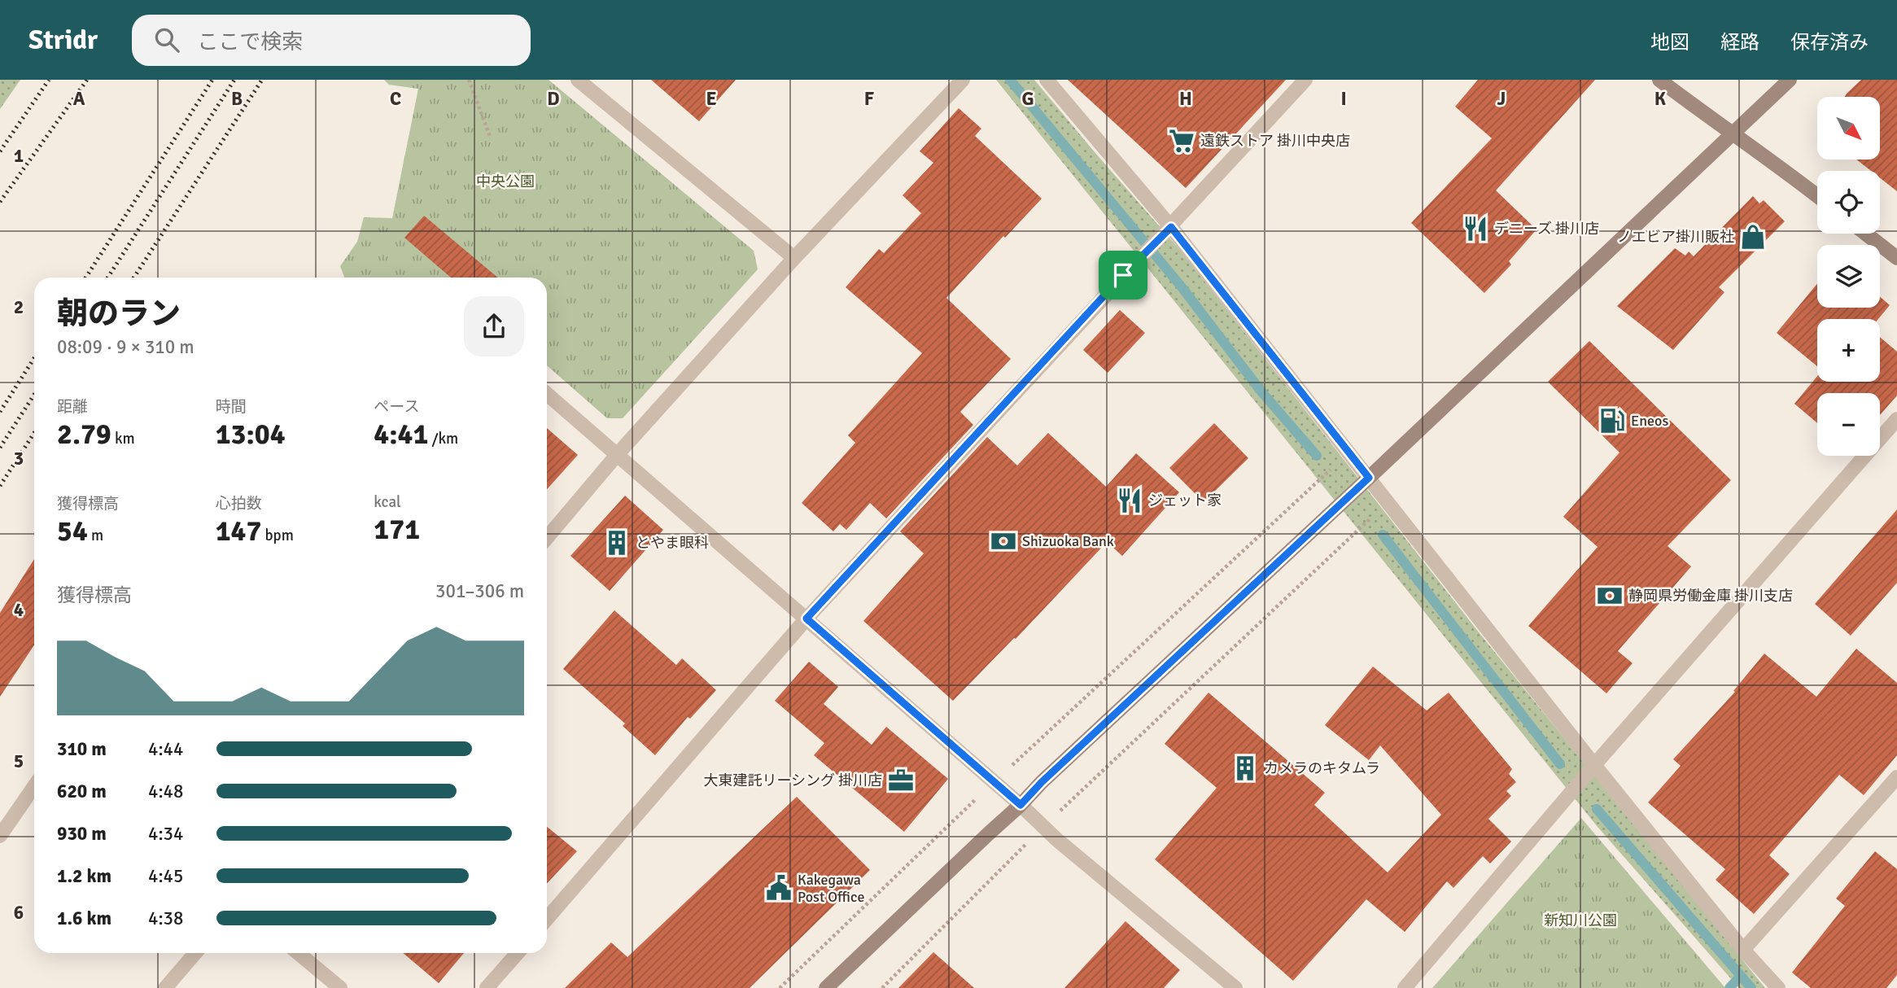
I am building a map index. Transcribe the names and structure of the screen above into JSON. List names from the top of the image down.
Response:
{
  "parks": ["中央公園", "新知川公園"],
  "places": {
    "supermarket": ["遠鉄ストア 掛川中央店"],
    "restaurant": ["デニーズ 掛川店", "ジェット家"],
    "shop": ["ノエビア掛川販社"],
    "fuel station": ["Eneos"],
    "bank": ["Shizuoka Bank", "静岡県労働金庫 掛川支店"],
    "building": ["とやま眼科", "カメラのキタムラ"],
    "office": ["大東建託リーシング 掛川店"],
    "public building": ["Kakegawa Post Office"]
  },
  "north": "bottom right",
  "page": {
    "header": "Stridr",
    "search": "ここで検索",
    "nav": ["地図", "経路", "保存済み"],
    "map_buttons": ["+", "−"],
    "heading": ["朝のラン", "08:09 · 9 × 310 m"],
    "stats": [
      ["距離", "2.79 km"],
      ["時間", "13:04"],
      ["ペース", "4:41 /km"],
      ["獲得標高", "54 m"],
      ["心拍数", "147 bpm"],
      ["kcal", "171"]
    ],
    "chart": ["獲得標高", "301–306 m"],
    "list": [
      {
        "name": "310 m",
        "note": "4:44"
      },
      {
        "name": "620 m",
        "note": "4:48"
      },
      {
        "name": "930 m",
        "note": "4:34"
      },
      {
        "name": "1.2 km",
        "note": "4:45"
      },
      {
        "name": "1.6 km",
        "note": "4:38"
      }
    ]
  },
  "grid": {
    "columns": [
      "A",
      "B",
      "C",
      "D",
      "E",
      "F",
      "G",
      "H",
      "I",
      "J",
      "K"
    ],
    "rows": [
      "1",
      "2",
      "3",
      "4",
      "5",
      "6"
    ]
  }
}
